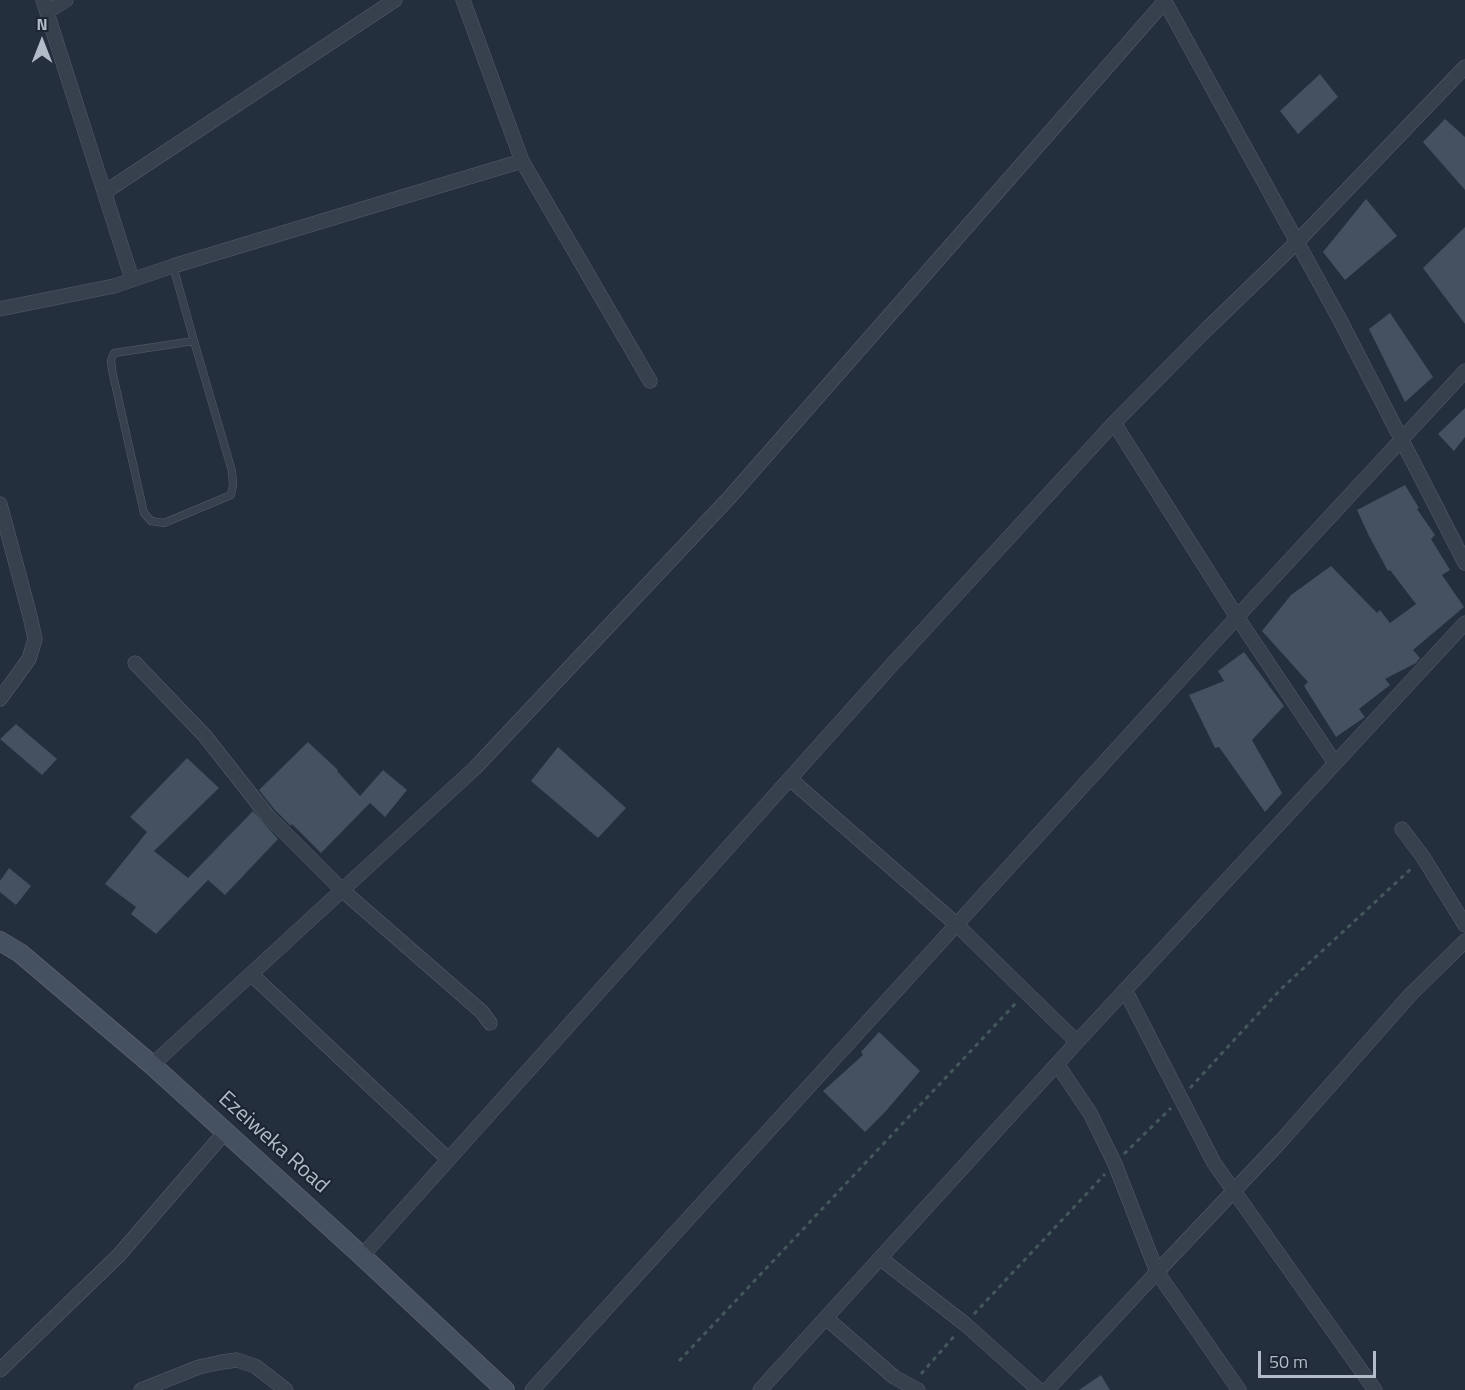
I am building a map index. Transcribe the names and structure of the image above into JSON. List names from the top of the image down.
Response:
{
  "streets": {
    "main road": ["Ezeiweka Road"]
  },
  "scale_bar": "50 m",
  "north": "top"
}
